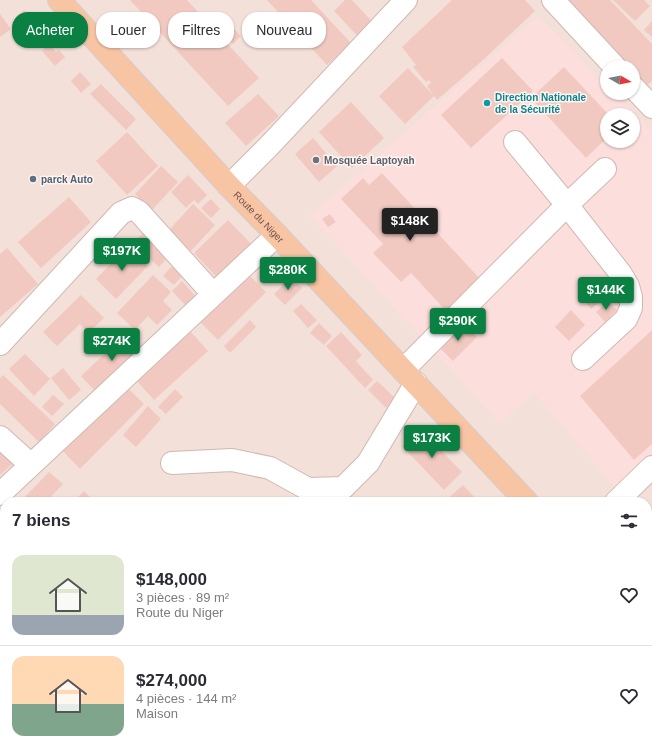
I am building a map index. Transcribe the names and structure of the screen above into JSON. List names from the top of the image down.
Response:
{
  "streets": {
    "main road": ["Route du Niger"]
  },
  "places": ["Direction Nationale de la Sécurité", "Mosquée Laptoyah", "parck Auto"],
  "north": "right",
  "page": {
    "chip": [
      "Acheter",
      "Louer",
      "Filtres",
      "Nouveau"
    ],
    "price": [
      "$148K",
      "$197K",
      "$280K",
      "$144K",
      "$290K",
      "$274K",
      "$173K"
    ],
    "heading": "7 biens",
    "list": [
      {
        "name": "$148,000",
        "note": "3 pièces · 89 m² · Route du Niger"
      },
      {
        "name": "$274,000",
        "note": "4 pièces · 144 m² · Maison"
      }
    ]
  }
}
